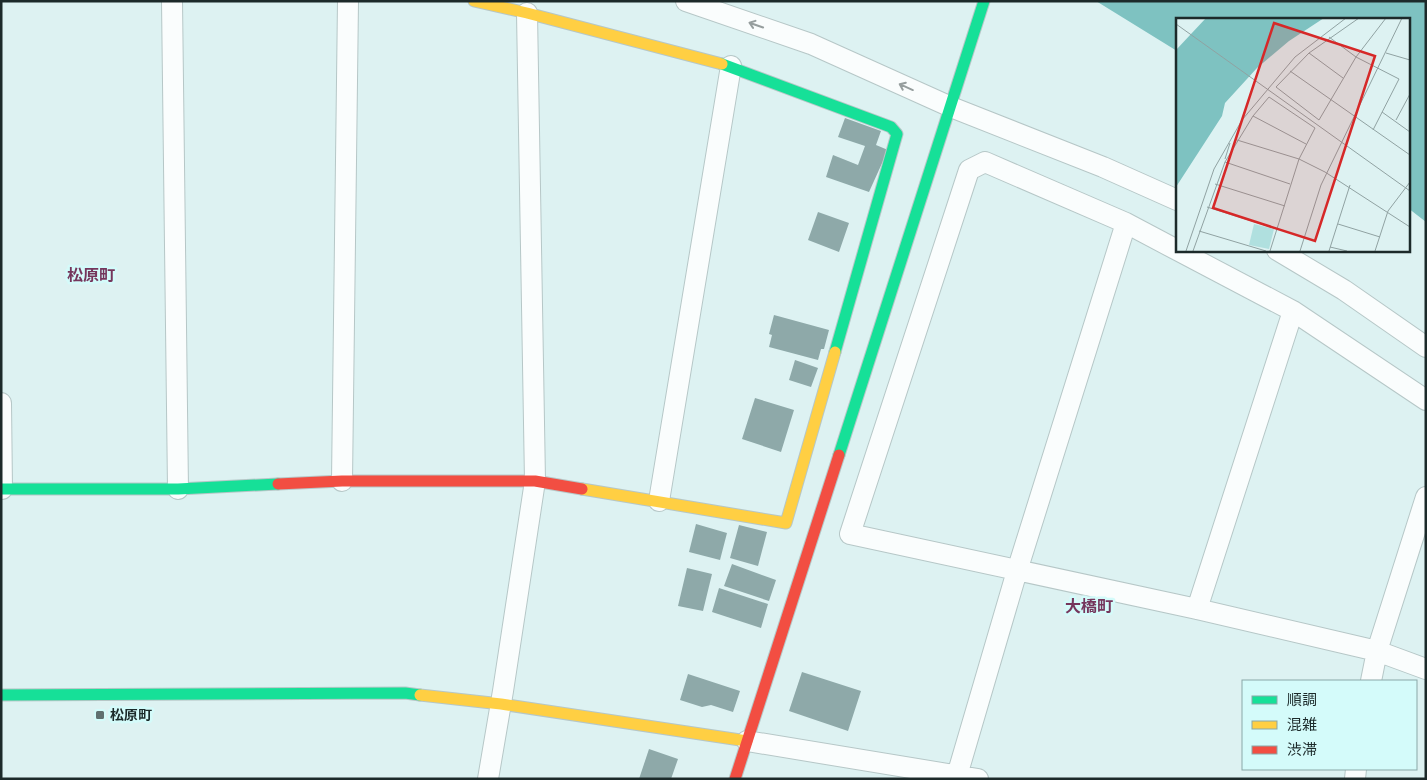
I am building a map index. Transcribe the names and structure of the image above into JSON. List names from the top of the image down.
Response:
{
  "districts": ["松原町", "大橋町"],
  "places": {
    "transit": ["松原町"]
  },
  "legend": ["順調", "混雑", "渋滞"]
}
